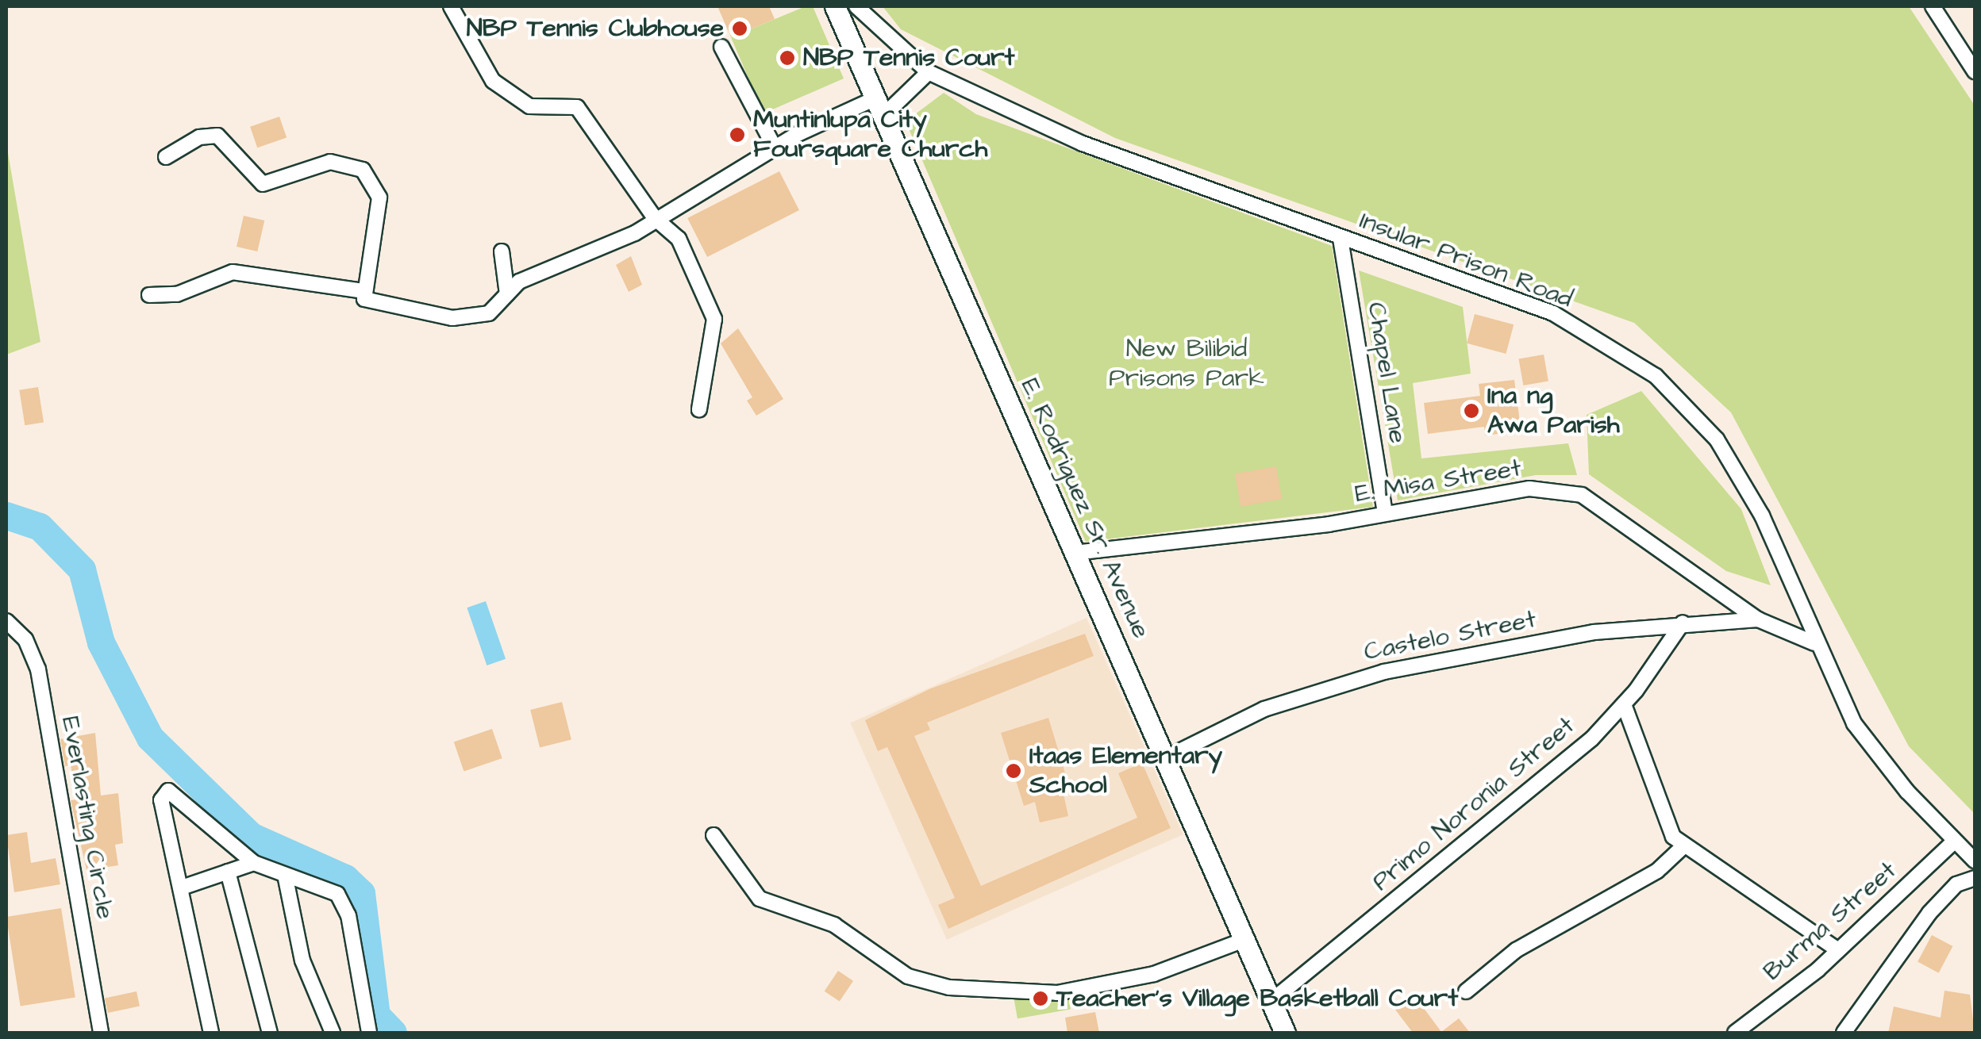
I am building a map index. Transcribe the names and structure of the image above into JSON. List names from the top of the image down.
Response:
{
  "streets": {
    "street": [
      "Insular Prison Road",
      "Chapel Lane",
      "E. Misa Street",
      "E. Rodriguez Sr. Avenue",
      "Castelo Street",
      "Primo Noronia Street",
      "Everlasting Circle",
      "Burma Street"
    ]
  },
  "crossings": [
    ["Insular Prison Road", "Chapel Lane"],
    ["Insular Prison Road", "E. Misa Street"],
    ["Insular Prison Road", "Burma Street"],
    ["Chapel Lane", "E. Misa Street"],
    ["E. Misa Street", "E. Rodriguez Sr. Avenue"],
    ["E. Misa Street", "Castelo Street"],
    ["E. Rodriguez Sr. Avenue", "Castelo Street"],
    ["E. Rodriguez Sr. Avenue", "Primo Noronia Street"],
    ["Castelo Street", "Primo Noronia Street"]
  ],
  "parks": ["New Bilibid Prisons Park"],
  "places": [
    "NBP Tennis Clubhouse",
    "NBP Tennis Court",
    "Muntinlupa City Foursquare Church",
    "Ina ng Awa Parish",
    "Itaas Elementary School",
    "Teacher's Village Basketball Court"
  ]
}
